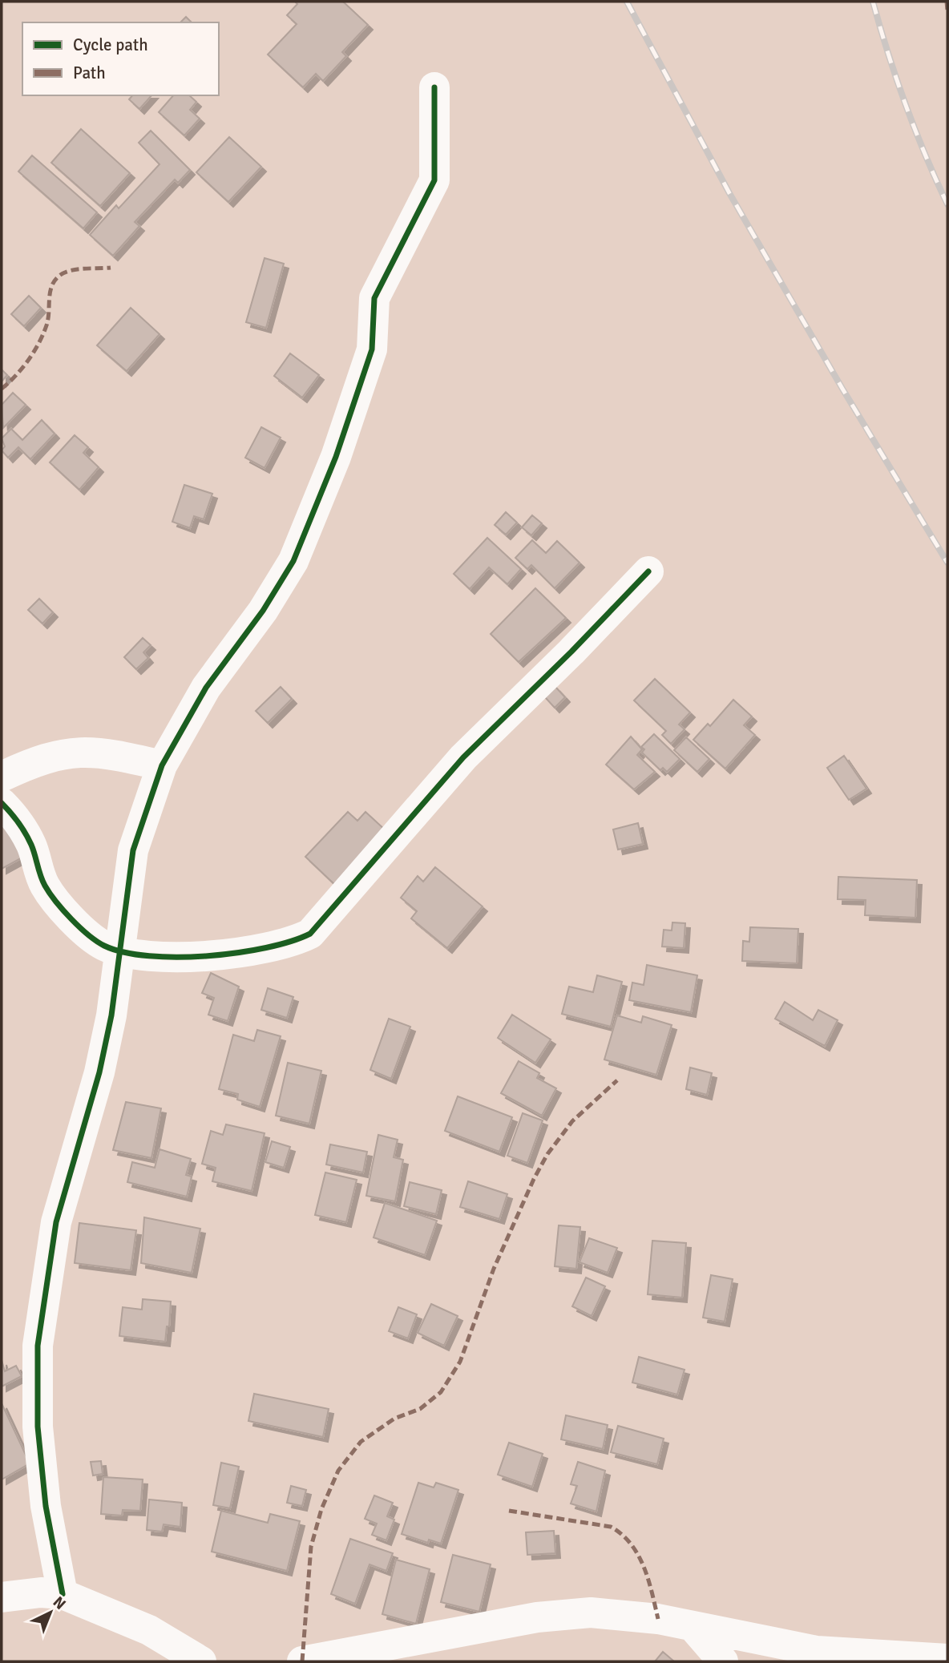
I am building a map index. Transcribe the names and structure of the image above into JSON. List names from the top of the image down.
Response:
{
  "legend": ["Cycle path", "Path"],
  "north": "top right"
}
